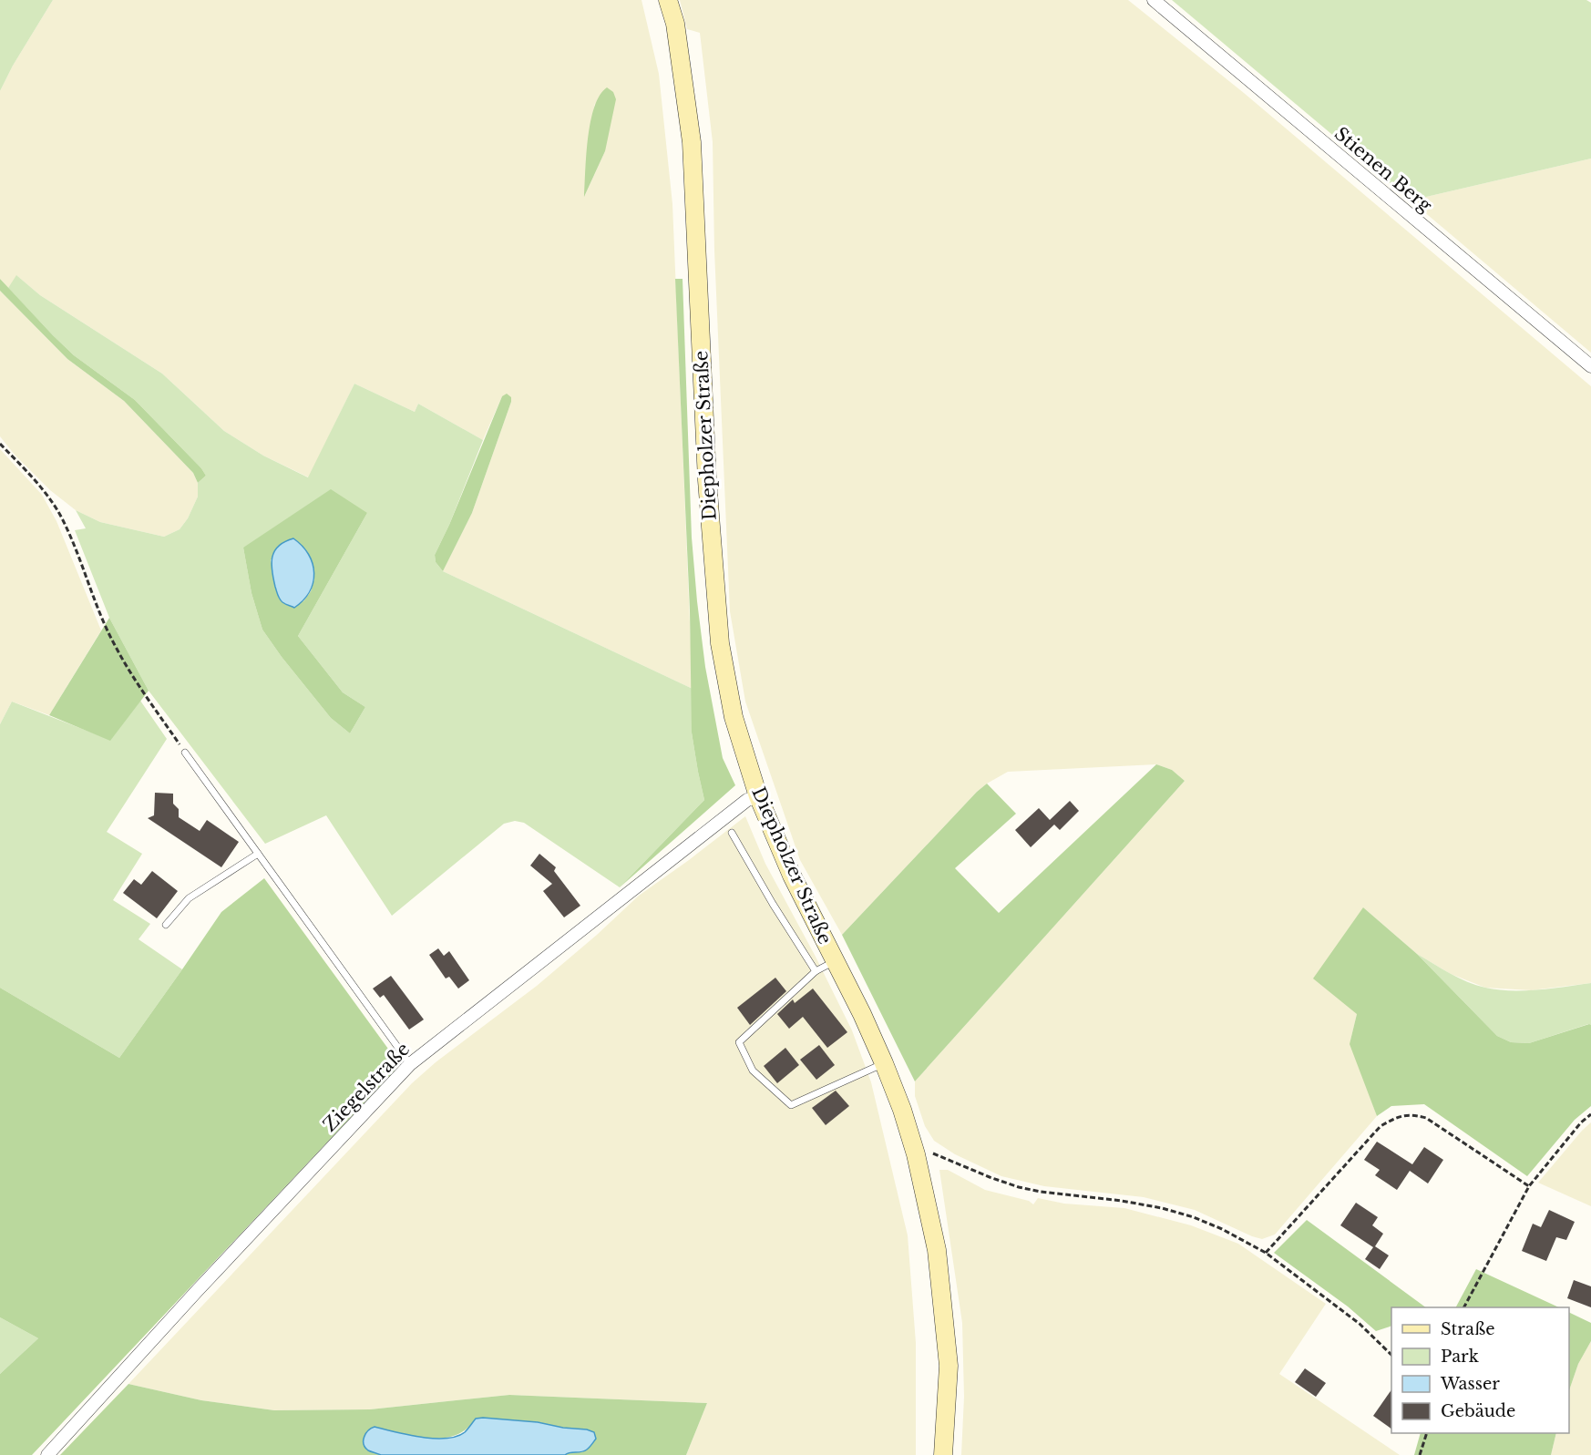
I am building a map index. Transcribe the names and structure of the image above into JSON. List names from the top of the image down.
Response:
{
  "streets": {
    "main road": ["Diepholzer Straße"],
    "street": ["Stienen Berg", "Ziegelstraße"]
  },
  "crossings": [
    ["Diepholzer Straße", "Ziegelstraße"]
  ],
  "legend": [
    "Straße",
    "Park",
    "Wasser",
    "Gebäude"
  ]
}
